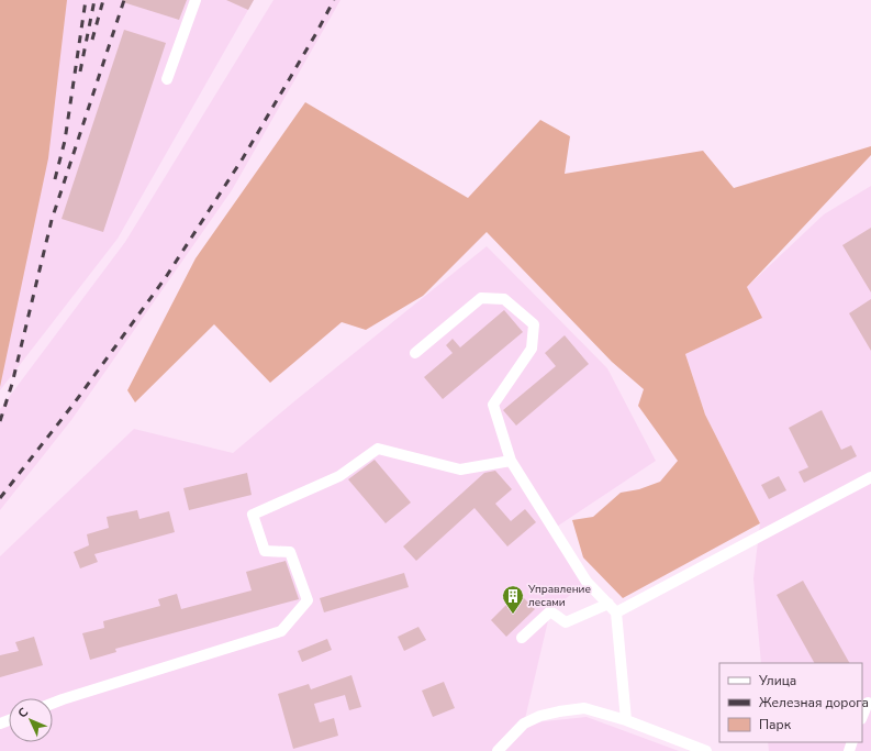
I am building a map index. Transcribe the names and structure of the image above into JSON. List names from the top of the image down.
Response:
{
  "places": {
    "building": ["Управление лесами"]
  },
  "legend": ["Улица", "Железная дорога", "Парк"],
  "north": "top left"
}
